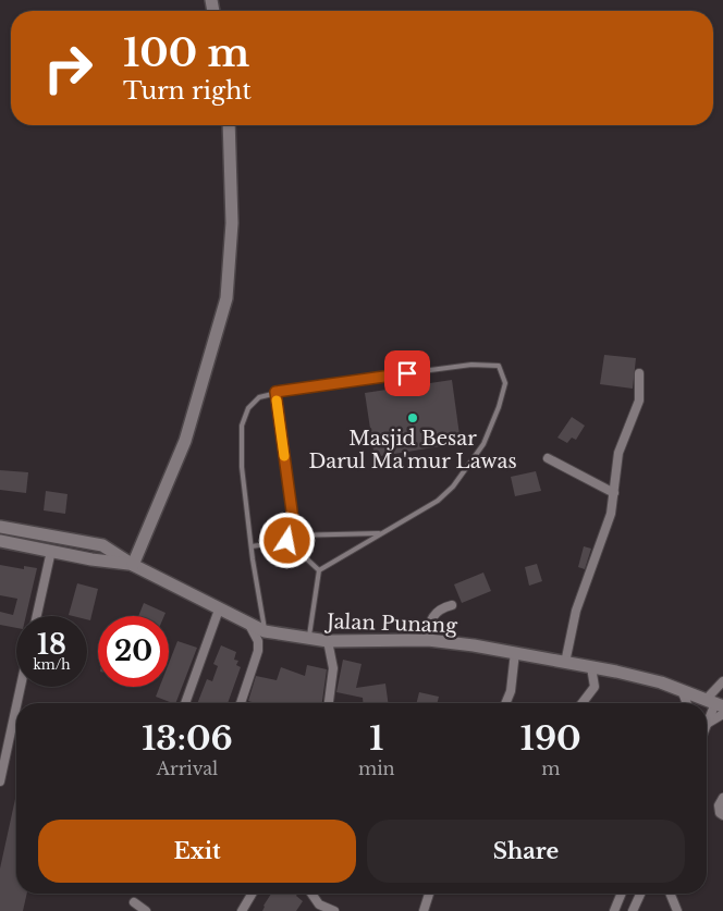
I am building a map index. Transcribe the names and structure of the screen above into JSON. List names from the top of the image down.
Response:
{
  "streets": {
    "street": ["Jalan Punang"]
  },
  "places": ["Masjid Besar Darul Ma'mur Lawas"],
  "page": {
    "turn": ["100 m", "Turn right"],
    "speed": "18 km/h",
    "limit": "20",
    "eta": [
      "13:06",
      "Arrival",
      "1",
      "min",
      "190",
      "m"
    ],
    "buttons": ["Exit", "Share"]
  }
}
